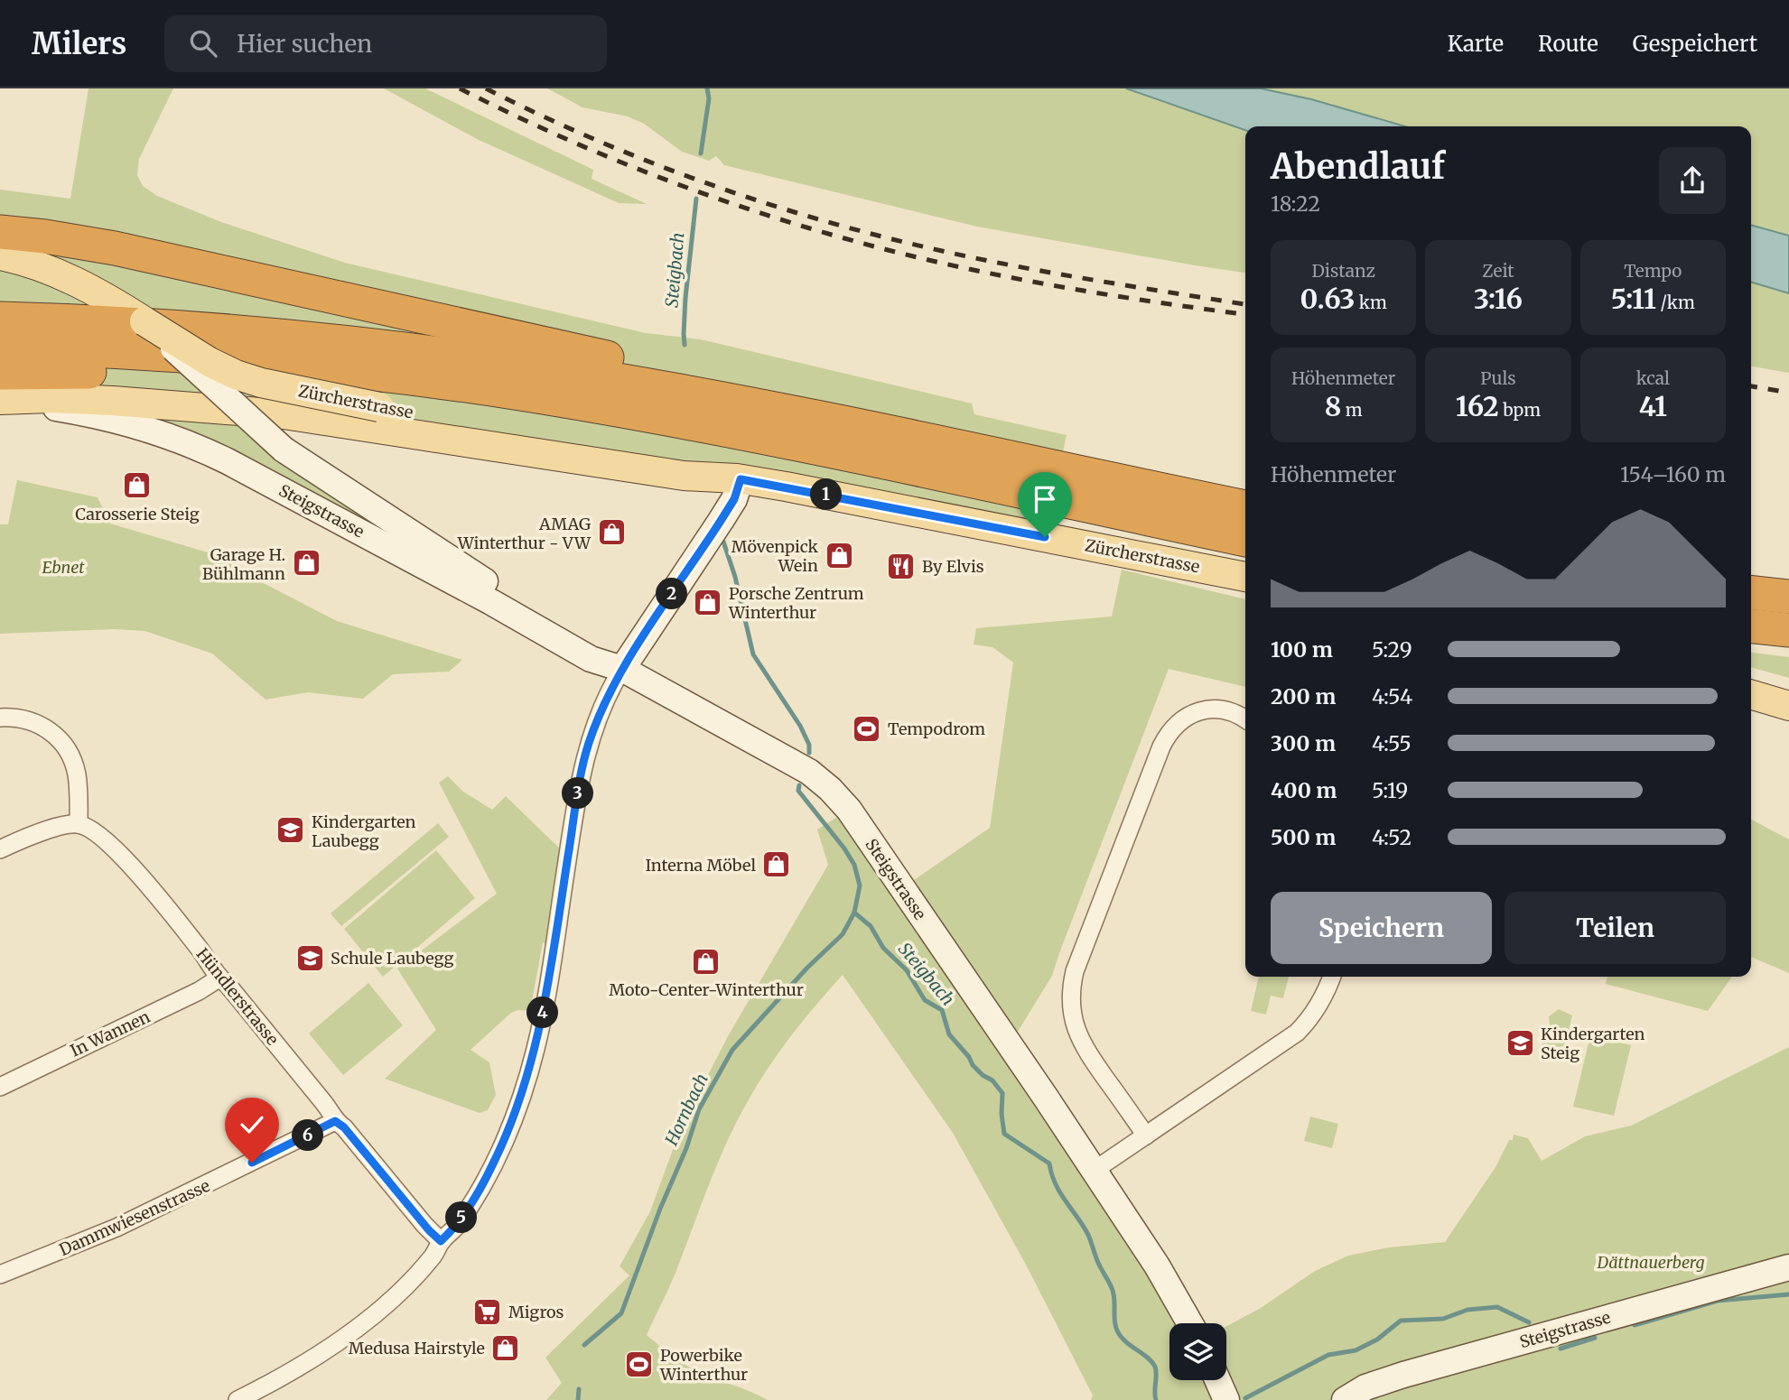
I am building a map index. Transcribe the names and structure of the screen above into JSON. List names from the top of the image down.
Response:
{
  "streets": {
    "main road": ["Zürcherstrasse", "Steigstrasse"],
    "street": ["Hündlerstrasse", "In Wannen", "Dammwiesenstrasse"]
  },
  "crossings": [
    ["Zürcherstrasse", "Steigstrasse"],
    ["Hündlerstrasse", "In Wannen"],
    ["Hündlerstrasse", "Dammwiesenstrasse"]
  ],
  "water": ["Steigbach", "Hornbach"],
  "parks": ["Ebnet", "Dättnauerberg"],
  "places": {
    "shop": [
      "Carosserie Steig",
      "AMAG Winterthur - VW",
      "Mövenpick Wein",
      "Garage H. Bühlmann",
      "Porsche Zentrum Winterthur",
      "Interna Möbel",
      "Moto-Center-Winterthur",
      "Medusa Hairstyle"
    ],
    "restaurant": ["By Elvis"],
    "sports": ["Tempodrom", "Powerbike Winterthur"],
    "school or university": ["Kindergarten Laubegg", "Schule Laubegg", "Kindergarten Steig"],
    "supermarket": ["Migros"]
  },
  "page": {
    "header": "Milers",
    "search": "Hier suchen",
    "nav": ["Karte", "Route", "Gespeichert"],
    "heading": ["Abendlauf", "18:22"],
    "stats": [
      ["Distanz", "0.63 km"],
      ["Zeit", "3:16"],
      ["Tempo", "5:11 /km"],
      ["Höhenmeter", "8 m"],
      ["Puls", "162 bpm"],
      ["kcal", "41"]
    ],
    "chart": ["Höhenmeter", "154–160 m"],
    "pins": [
      "1",
      "2",
      "3",
      "4",
      "6",
      "5"
    ],
    "list": [
      {
        "name": "100 m",
        "note": "5:29"
      },
      {
        "name": "200 m",
        "note": "4:54"
      },
      {
        "name": "300 m",
        "note": "4:55"
      },
      {
        "name": "400 m",
        "note": "5:19"
      },
      {
        "name": "500 m",
        "note": "4:52"
      }
    ],
    "buttons": ["Speichern", "Teilen"]
  }
}
